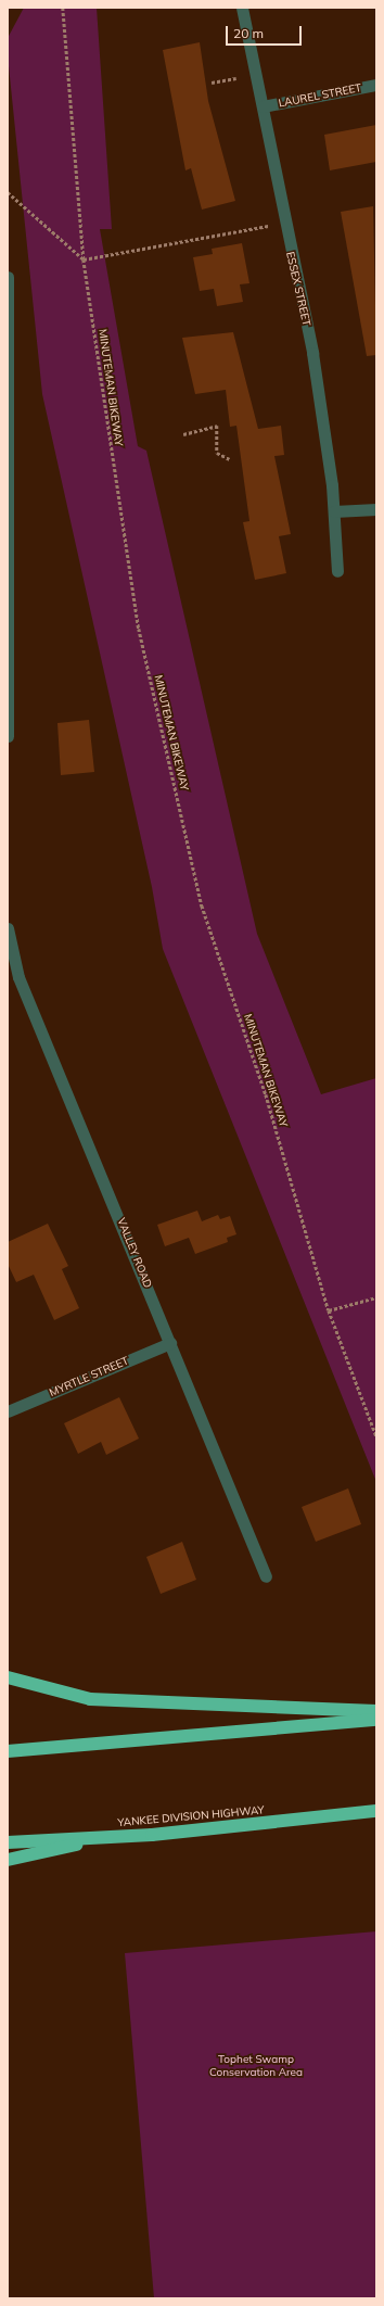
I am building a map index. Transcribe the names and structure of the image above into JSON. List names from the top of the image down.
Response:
{
  "streets": {
    "highway": ["YANKEE DIVISION HIGHWAY"],
    "street": [
      "LAUREL STREET",
      "ESSEX STREET",
      "VALLEY ROAD",
      "MYRTLE STREET"
    ],
    "path": ["MINUTEMAN BIKEWAY"]
  },
  "crossings": [
    ["LAUREL STREET", "ESSEX STREET"],
    ["VALLEY ROAD", "MYRTLE STREET"]
  ],
  "parks": ["Tophet Swamp Conservation Area"],
  "scale_bar": "20 m"
}
